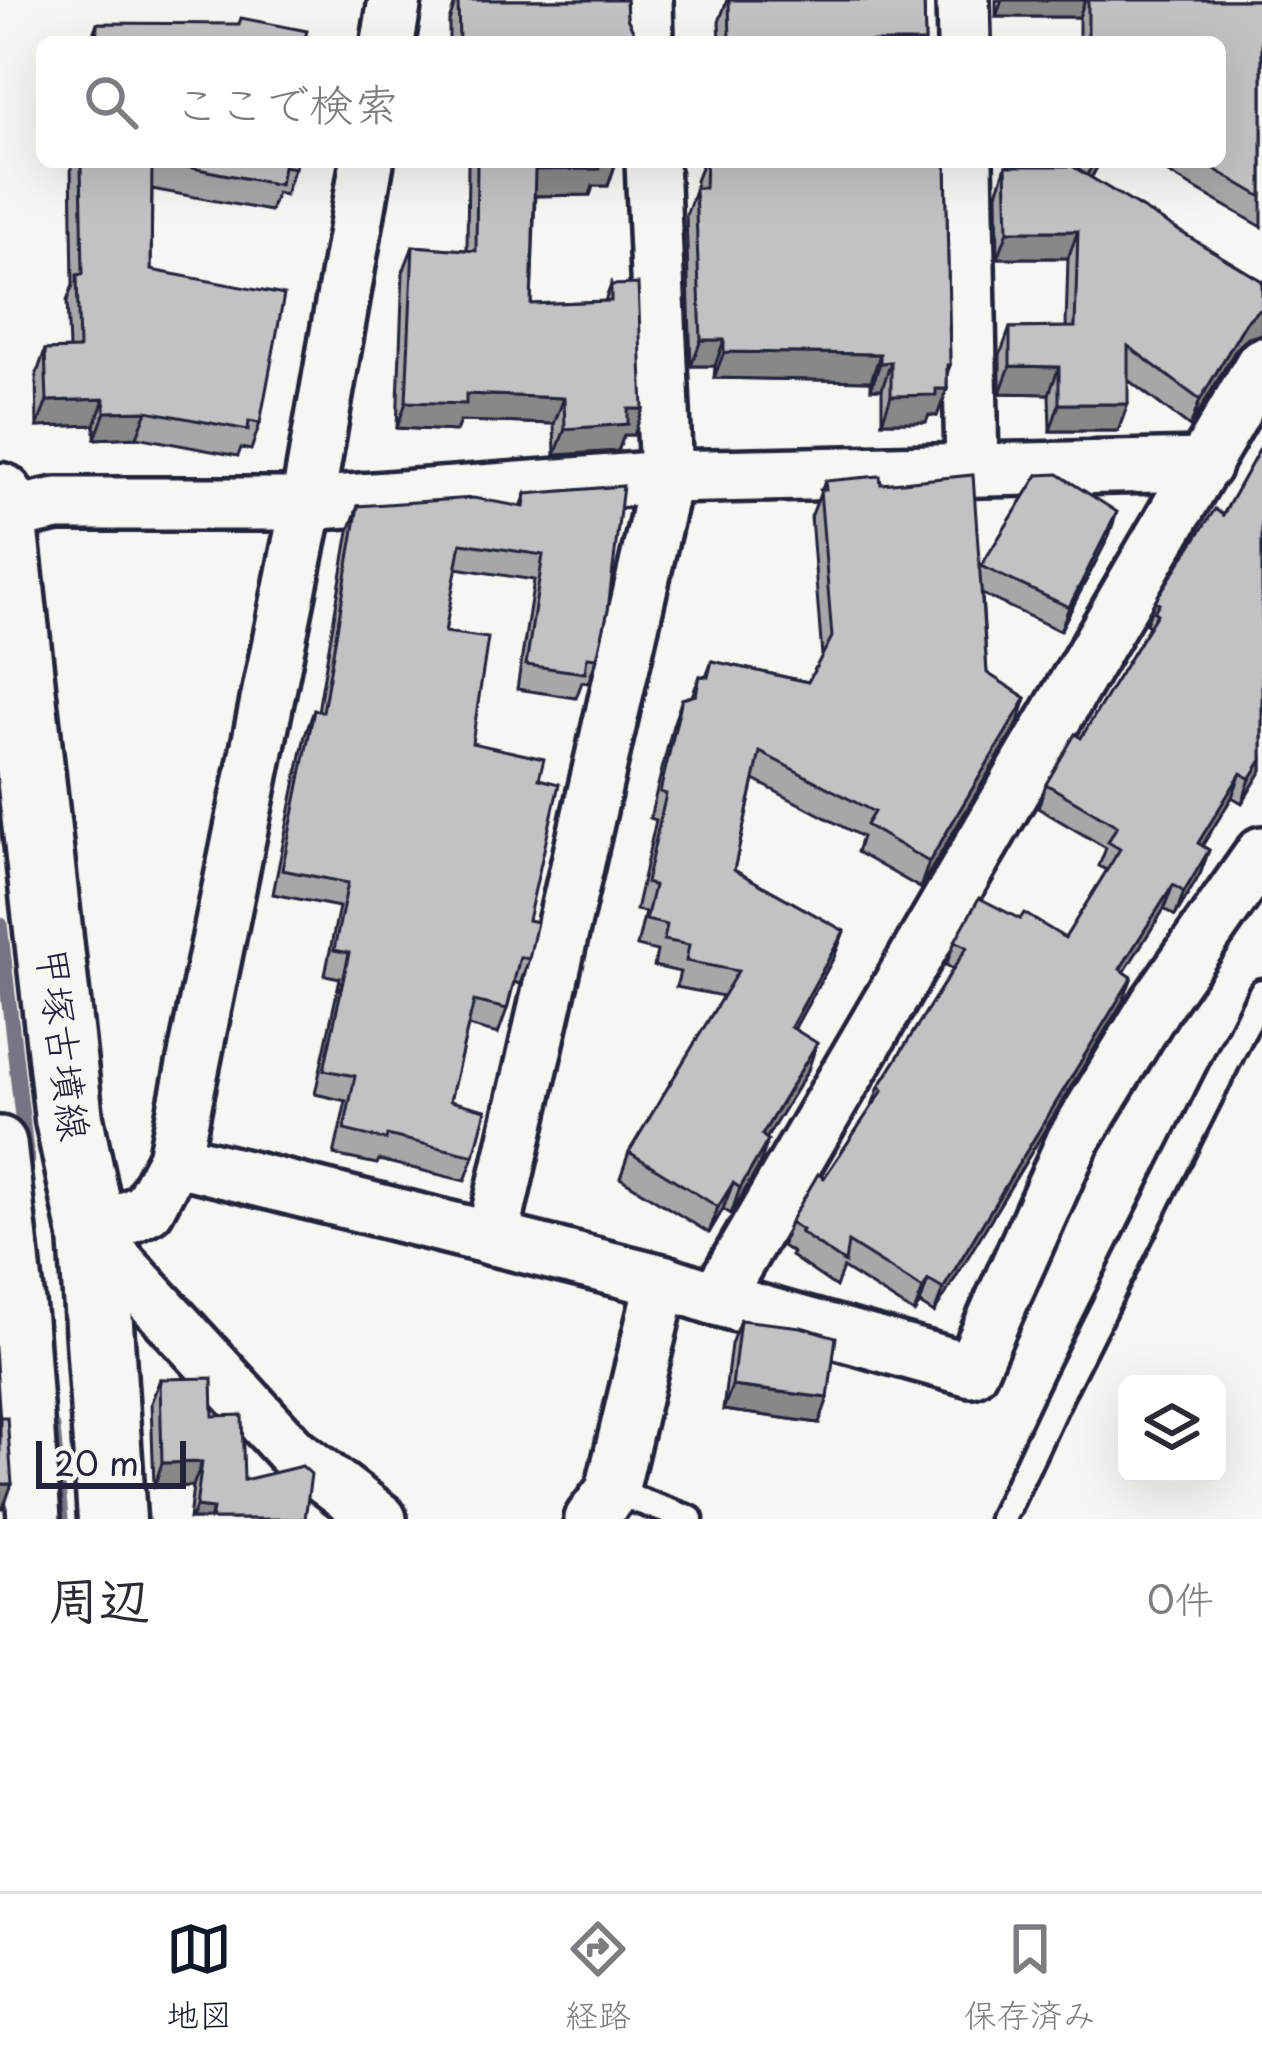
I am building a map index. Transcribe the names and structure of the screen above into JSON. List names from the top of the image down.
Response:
{
  "streets": {
    "main road": ["甲塚古墳線"]
  },
  "scale_bar": "20 m",
  "page": {
    "search": "ここで検索",
    "scale": "20 m",
    "heading": ["周辺", "0件"],
    "nav": ["地図", "経路", "保存済み"]
  }
}
